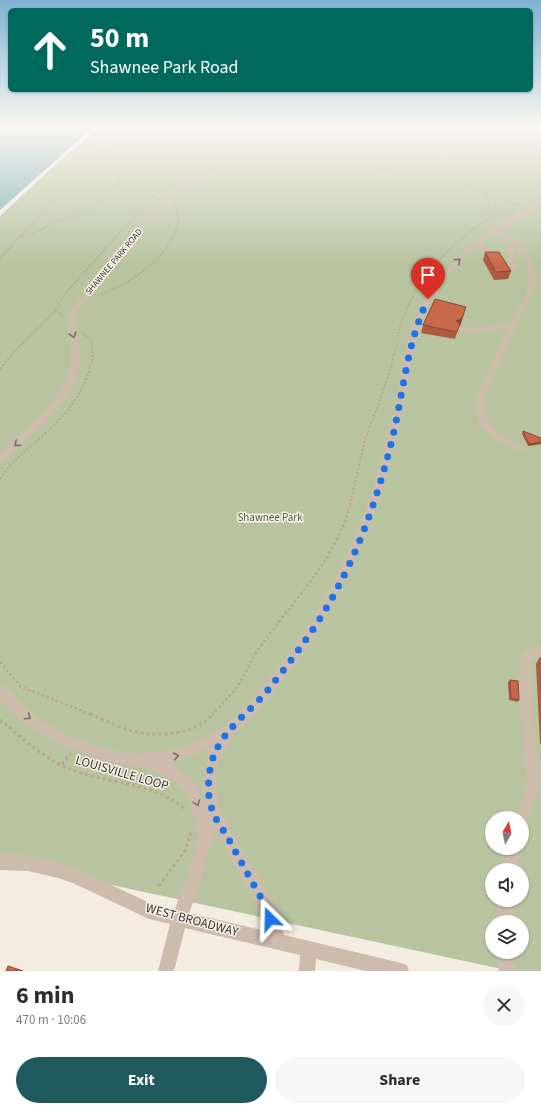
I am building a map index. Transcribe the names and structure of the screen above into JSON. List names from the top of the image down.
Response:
{
  "streets": {
    "street": ["SHAWNEE PARK ROAD", "WEST BROADWAY"],
    "path": ["LOUISVILLE LOOP"]
  },
  "one_way": ["SHAWNEE PARK ROAD"],
  "parks": ["Shawnee Park"],
  "north": "top",
  "page": {
    "turn": ["50 m", "Shawnee Park Road"],
    "heading": ["6 min", "470 m · 10:06"],
    "buttons": ["Exit", "Share"]
  }
}
